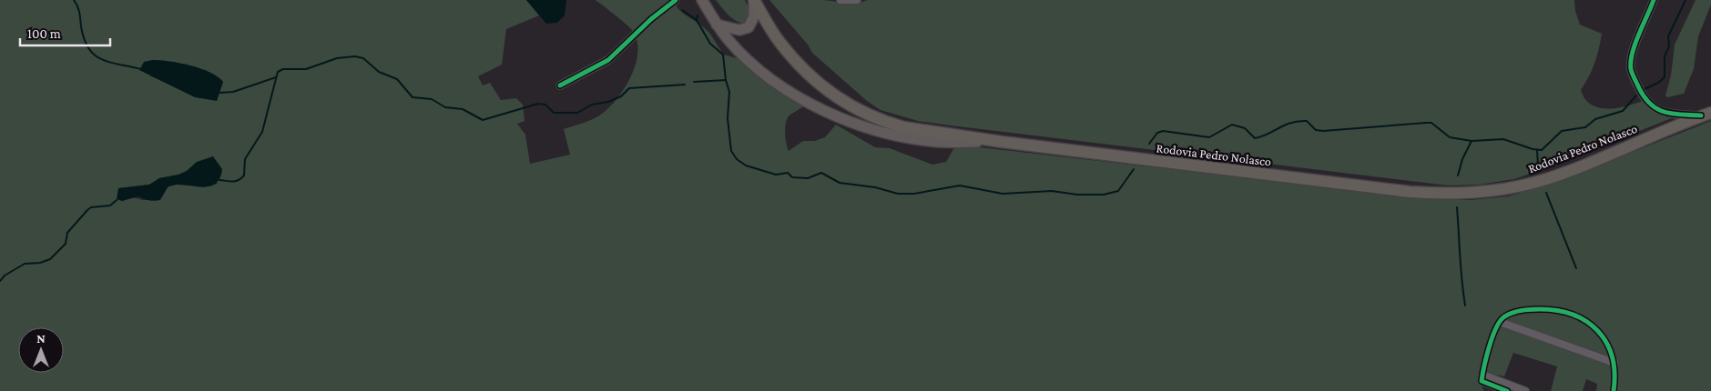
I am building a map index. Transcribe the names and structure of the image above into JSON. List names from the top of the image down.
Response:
{
  "streets": {
    "highway": ["Rodovia Pedro Nolasco"]
  },
  "scale_bar": "100 m",
  "north": "top"
}
